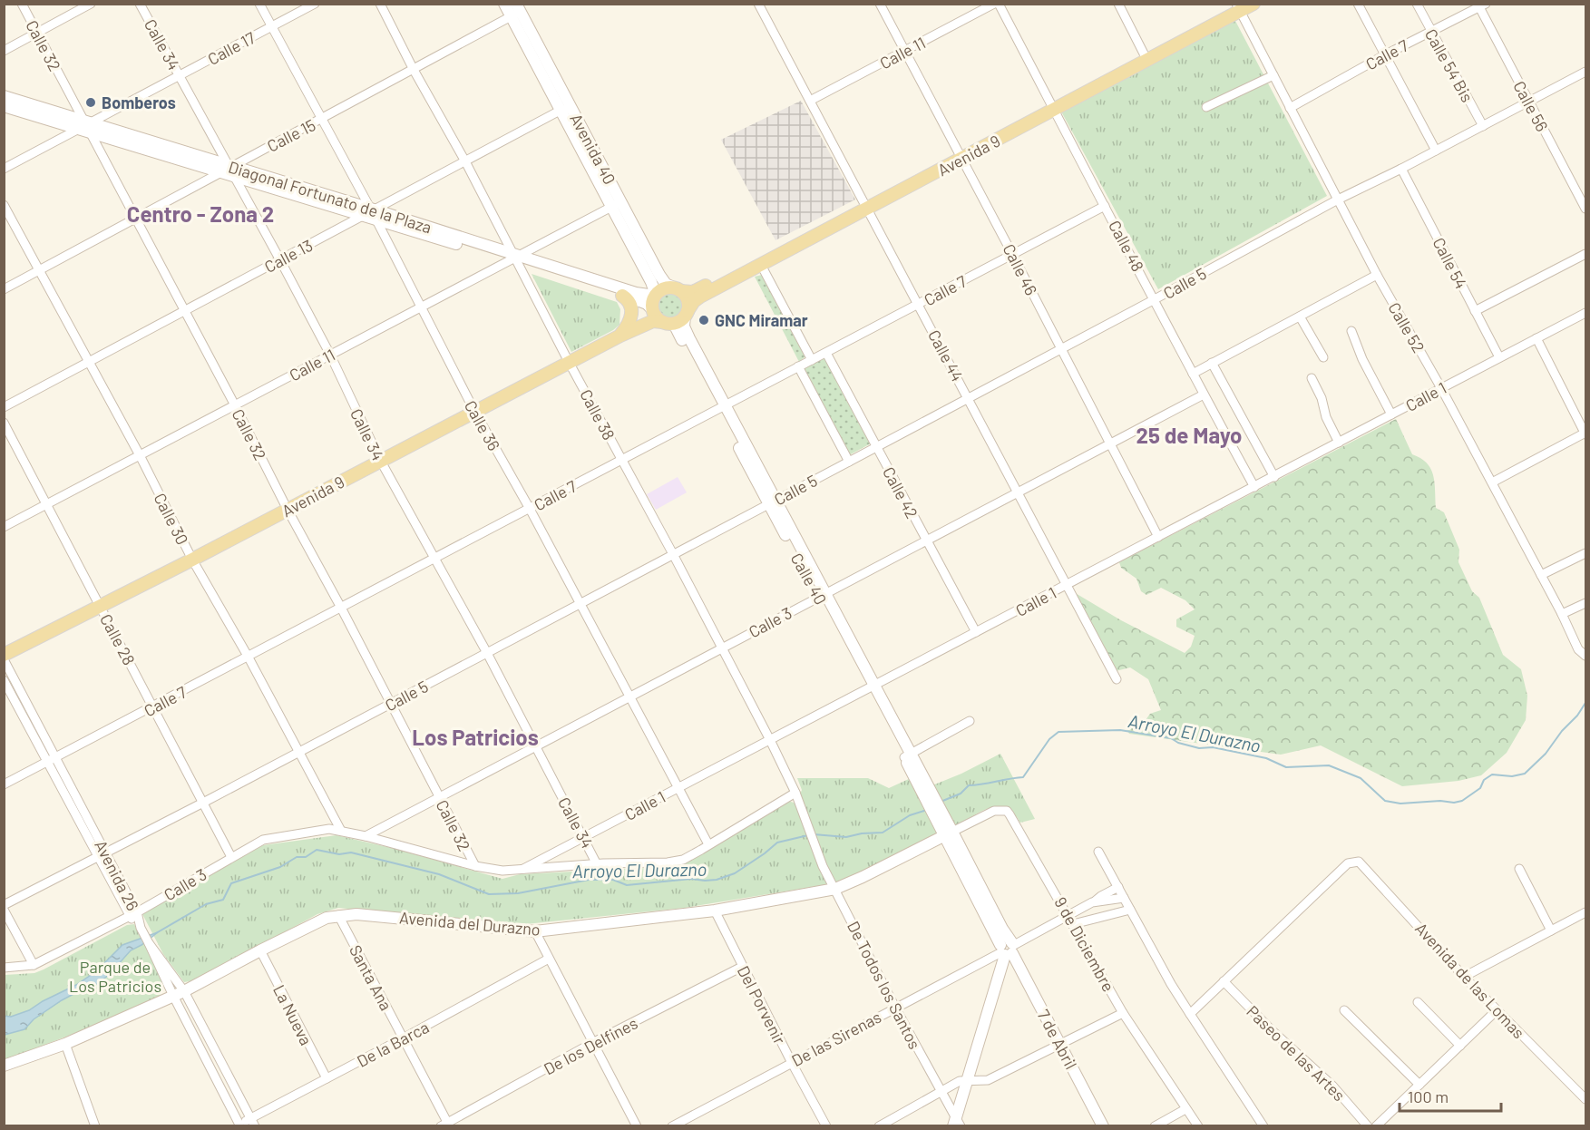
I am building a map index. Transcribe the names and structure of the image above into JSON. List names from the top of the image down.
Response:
{
  "streets": {
    "main road": [
      "Avenida 40",
      "Avenida 9",
      "Diagonal Fortunato de la Plaza",
      "Calle 40",
      "Avenida del Durazno",
      "7 de Abril"
    ],
    "street": [
      "Calle 34",
      "Calle 32",
      "Calle 17",
      "Calle 11",
      "Calle 7",
      "Calle 54 Bis",
      "Calle 56",
      "Calle 15",
      "Calle 48",
      "Calle 13",
      "Calle 54",
      "Calle 46",
      "Calle 5",
      "Calle 52",
      "Calle 44",
      "Calle 1",
      "Calle 38",
      "Calle 36",
      "Calle 42",
      "Calle 30",
      "Calle 3",
      "Calle 28",
      "Avenida 26",
      "9 de Diciembre",
      "Santa Ana",
      "Avenida de las Lomas",
      "De Todos los Santos",
      "Del Porvenir",
      "La Nueva",
      "De las Sirenas",
      "De la Barca",
      "De los Delfines",
      "Paseo de las Artes"
    ]
  },
  "crossings": [
    ["Calle 34", "Calle 17"],
    ["Calle 34", "Calle 11"],
    ["Calle 34", "Calle 7"],
    ["Calle 34", "Calle 15"],
    ["Calle 34", "Avenida 9"],
    ["Calle 34", "Diagonal Fortunato de la Plaza"],
    ["Calle 34", "Calle 13"],
    ["Calle 34", "Calle 5"],
    ["Calle 34", "Calle 1"],
    ["Calle 34", "Calle 3"],
    ["Calle 32", "Calle 17"],
    ["Calle 32", "Calle 11"],
    ["Calle 32", "Calle 7"],
    ["Calle 32", "Calle 15"],
    ["Calle 32", "Avenida 9"],
    ["Calle 32", "Diagonal Fortunato de la Plaza"],
    ["Calle 32", "Calle 13"],
    ["Calle 32", "Calle 5"],
    ["Calle 32", "Calle 1"],
    ["Calle 32", "Calle 3"],
    ["Calle 17", "Diagonal Fortunato de la Plaza"],
    ["Calle 17", "Calle 36"],
    ["Calle 11", "Avenida 40"],
    ["Calle 11", "Diagonal Fortunato de la Plaza"],
    ["Calle 11", "Calle 46"],
    ["Calle 11", "Calle 44"],
    ["Calle 11", "Calle 38"],
    ["Calle 11", "Calle 36"],
    ["Calle 11", "Calle 30"],
    ["Calle 11", "Calle 28"],
    ["Calle 7", "Calle 54 Bis"],
    ["Calle 7", "Calle 56"],
    ["Calle 7", "Calle 48"],
    ["Calle 7", "Calle 46"],
    ["Calle 7", "Calle 52"],
    ["Calle 7", "Calle 44"],
    ["Calle 7", "Calle 38"],
    ["Calle 7", "Calle 36"],
    ["Calle 7", "Calle 42"],
    ["Calle 7", "Calle 30"],
    ["Calle 7", "Calle 40"],
    ["Calle 7", "Calle 28"],
    ["Calle 7", "Avenida 26"],
    ["Calle 54 Bis", "Calle 5"],
    ["Calle 56", "Calle 5"],
    ["Calle 15", "Avenida 40"],
    ["Calle 15", "Diagonal Fortunato de la Plaza"],
    ["Calle 15", "Calle 38"],
    ["Calle 15", "Calle 36"],
    ["Calle 15", "Calle 30"],
    ["Avenida 40", "Avenida 9"],
    ["Avenida 40", "Diagonal Fortunato de la Plaza"],
    ["Avenida 40", "Calle 13"],
    ["Avenida 40", "Calle 40"],
    ["Avenida 9", "Diagonal Fortunato de la Plaza"],
    ["Avenida 9", "Calle 48"],
    ["Avenida 9", "Calle 46"],
    ["Avenida 9", "Calle 52"],
    ["Avenida 9", "Calle 44"],
    ["Avenida 9", "Calle 38"],
    ["Avenida 9", "Calle 36"],
    ["Avenida 9", "Calle 30"],
    ["Avenida 9", "Calle 40"],
    ["Avenida 9", "Calle 28"],
    ["Avenida 9", "Avenida 26"],
    ["Diagonal Fortunato de la Plaza", "Calle 13"],
    ["Diagonal Fortunato de la Plaza", "Calle 38"],
    ["Diagonal Fortunato de la Plaza", "Calle 36"],
    ["Diagonal Fortunato de la Plaza", "Calle 40"],
    ["Calle 48", "Calle 5"],
    ["Calle 48", "Calle 1"],
    ["Calle 48", "Calle 3"],
    ["Calle 13", "Calle 38"],
    ["Calle 13", "Calle 36"],
    ["Calle 13", "Calle 30"],
    ["Calle 54", "Calle 5"],
    ["Calle 54", "Calle 1"],
    ["Calle 46", "Calle 5"],
    ["Calle 46", "Calle 1"],
    ["Calle 46", "Calle 3"],
    ["Calle 5", "Calle 52"],
    ["Calle 5", "Calle 44"],
    ["Calle 5", "Calle 38"],
    ["Calle 5", "Calle 36"],
    ["Calle 5", "Calle 42"],
    ["Calle 5", "Calle 30"],
    ["Calle 5", "Calle 40"],
    ["Calle 5", "Calle 28"],
    ["Calle 5", "Avenida 26"],
    ["Calle 52", "Calle 1"],
    ["Calle 44", "Calle 1"],
    ["Calle 44", "Calle 3"],
    ["Calle 1", "Calle 38"],
    ["Calle 1", "Calle 36"],
    ["Calle 1", "Calle 42"],
    ["Calle 1", "Calle 40"],
    ["Calle 1", "Calle 3"],
    ["Calle 38", "Calle 3"],
    ["Calle 38", "De Todos los Santos"],
    ["Calle 36", "Calle 3"],
    ["Calle 42", "Calle 3"],
    ["Calle 30", "Calle 3"],
    ["Calle 40", "Calle 3"],
    ["Calle 40", "7 de Abril"],
    ["Calle 3", "Calle 28"],
    ["Calle 3", "Avenida 26"],
    ["Avenida 26", "Avenida del Durazno"],
    ["Avenida del Durazno", "9 de Diciembre"],
    ["Avenida del Durazno", "Santa Ana"],
    ["Avenida del Durazno", "De Todos los Santos"],
    ["Avenida del Durazno", "Del Porvenir"],
    ["Avenida del Durazno", "La Nueva"],
    ["Avenida del Durazno", "7 de Abril"],
    ["9 de Diciembre", "De las Sirenas"],
    ["9 de Diciembre", "7 de Abril"],
    ["Santa Ana", "De la Barca"],
    ["Santa Ana", "De los Delfines"],
    ["Avenida de las Lomas", "Paseo de las Artes"],
    ["De Todos los Santos", "De las Sirenas"],
    ["Del Porvenir", "De las Sirenas"],
    ["Del Porvenir", "De los Delfines"],
    ["La Nueva", "De la Barca"],
    ["De las Sirenas", "7 de Abril"]
  ],
  "districts": ["Centro - Zona 2", "25 de Mayo", "Los Patricios"],
  "water": ["Arroyo El Durazno"],
  "parks": ["Parque de Los Patricios"],
  "places": ["Bomberos", "GNC Miramar"],
  "scale_bar": "100 m"
}
